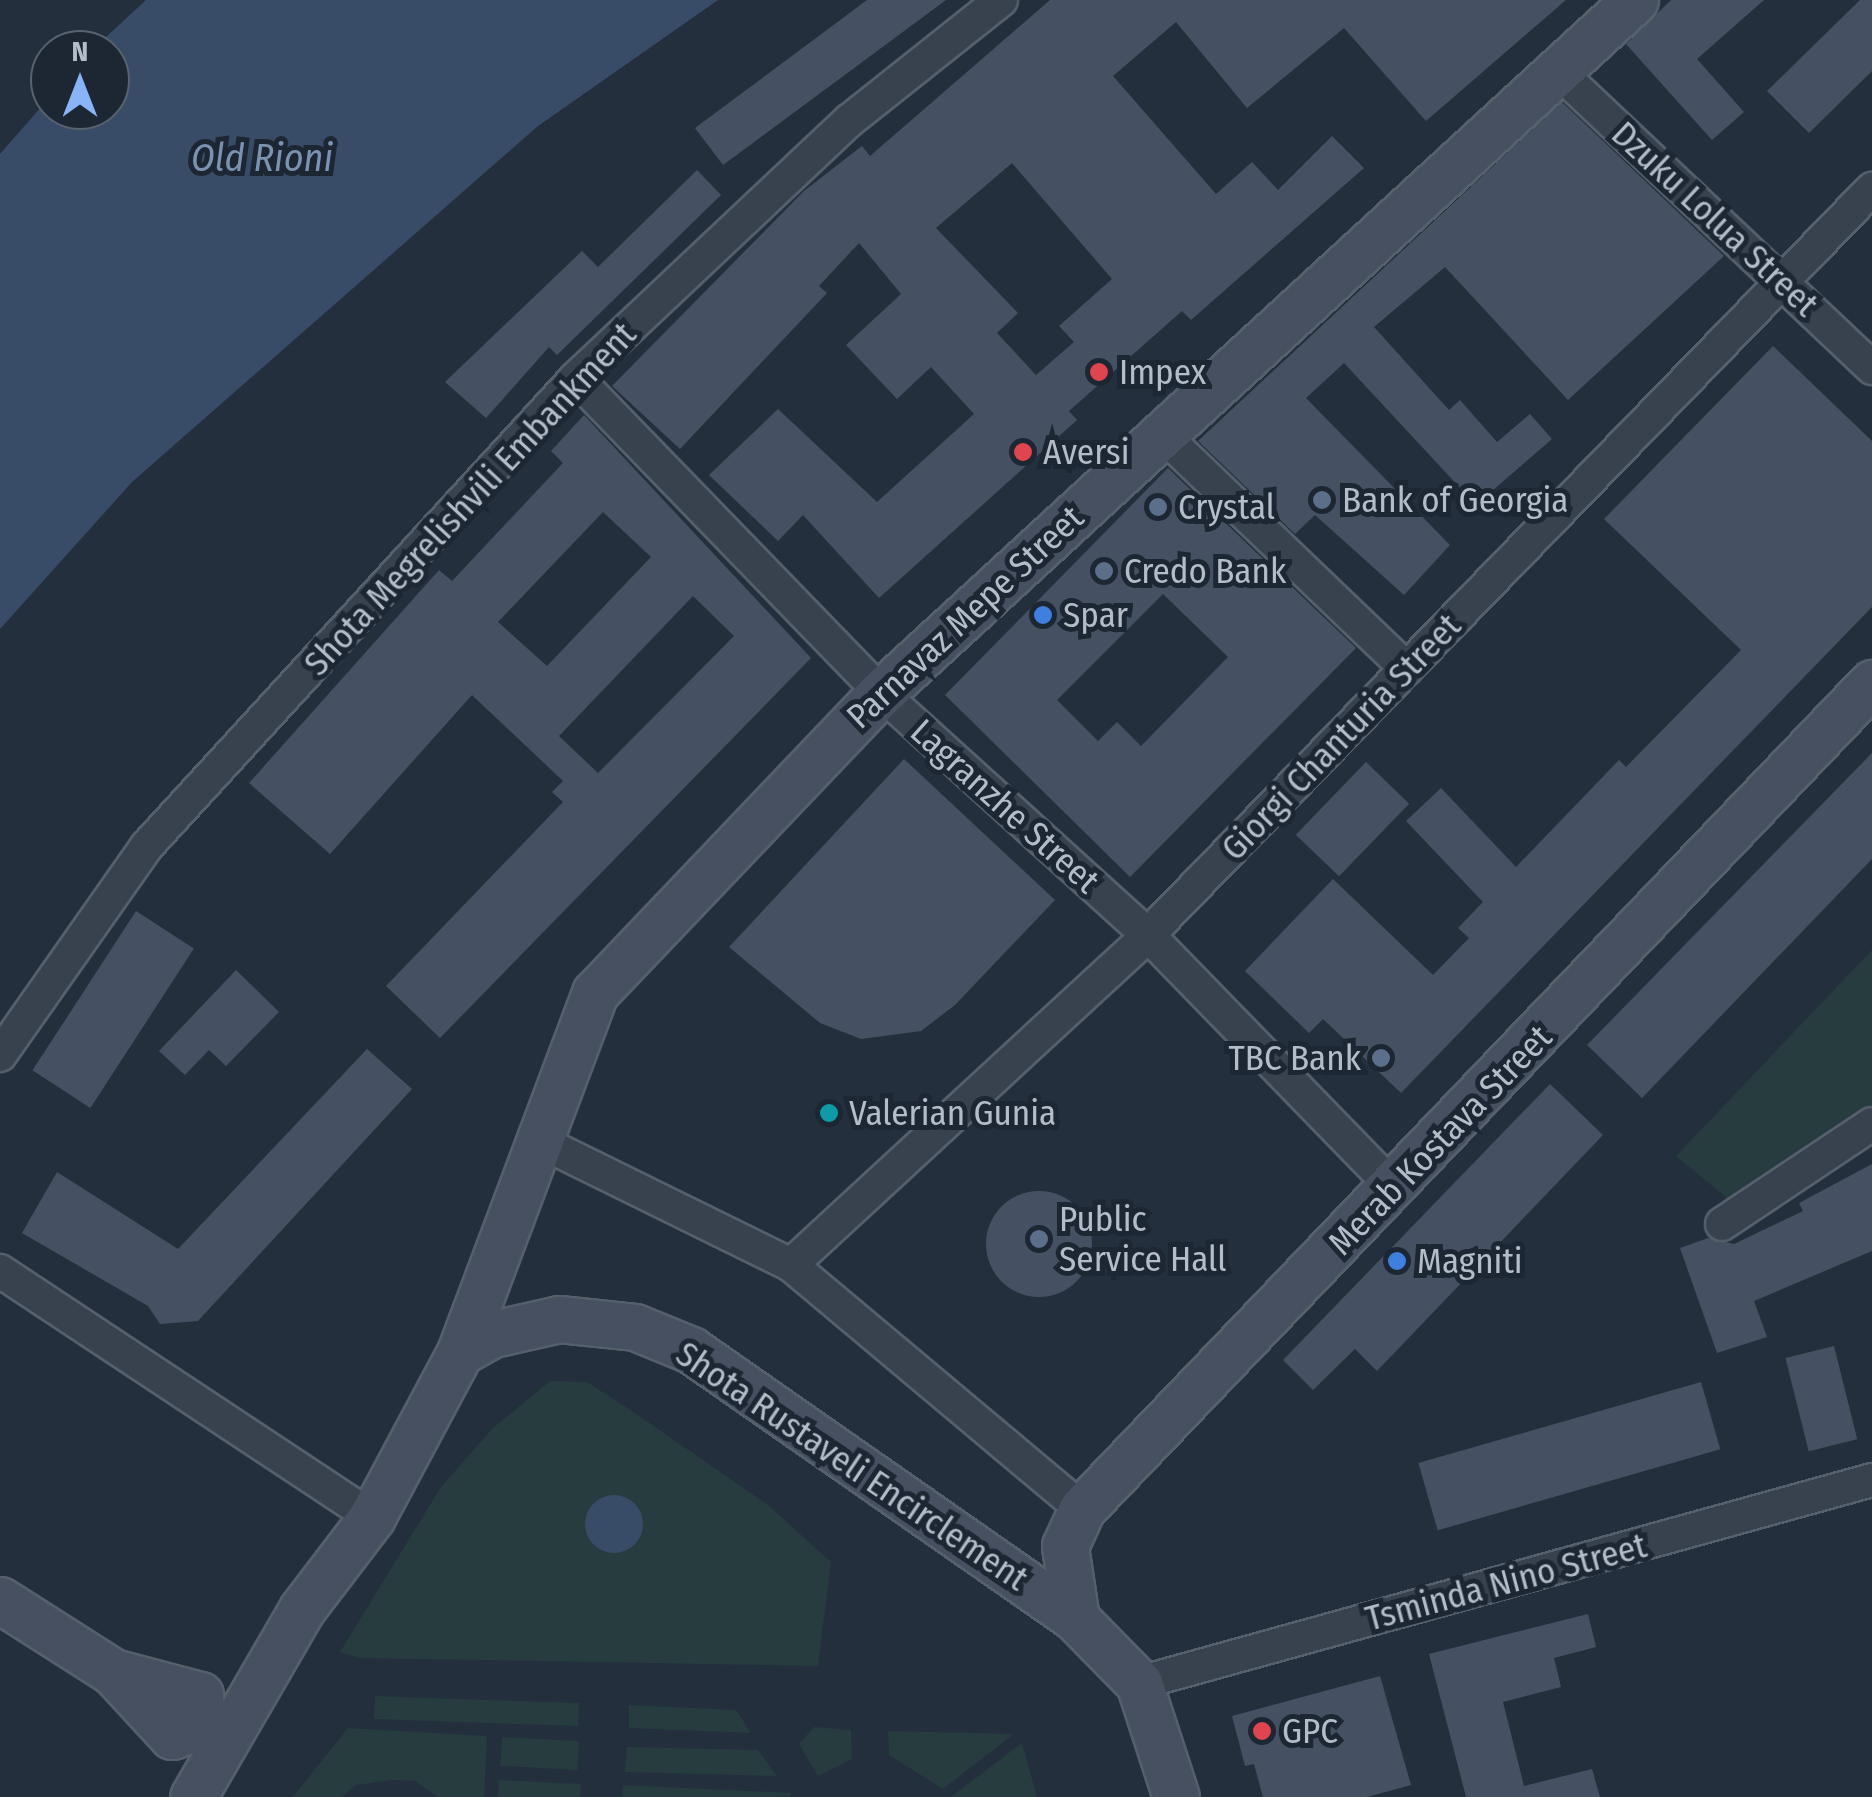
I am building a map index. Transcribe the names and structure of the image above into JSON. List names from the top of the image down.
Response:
{
  "streets": {
    "main road": ["Parnavaz Mepe Street", "Merab Kostava Street", "Shota Rustaveli Encirclement"],
    "street": [
      "Dzuku Lolua Street",
      "Shota Megrelishvili Embankment",
      "Giorgi Chanturia Street",
      "Lagranzhe Street",
      "Tsminda Nino Street"
    ]
  },
  "crossings": [
    ["Dzuku Lolua Street", "Parnavaz Mepe Street"],
    ["Dzuku Lolua Street", "Giorgi Chanturia Street"],
    ["Shota Megrelishvili Embankment", "Lagranzhe Street"],
    ["Parnavaz Mepe Street", "Lagranzhe Street"],
    ["Parnavaz Mepe Street", "Shota Rustaveli Encirclement"],
    ["Giorgi Chanturia Street", "Lagranzhe Street"],
    ["Lagranzhe Street", "Merab Kostava Street"],
    ["Merab Kostava Street", "Shota Rustaveli Encirclement"],
    ["Shota Rustaveli Encirclement", "Tsminda Nino Street"]
  ],
  "water": ["Old Rioni"],
  "places": [
    "Impex",
    "Aversi",
    "Bank of Georgia",
    "Crystal",
    "Credo Bank",
    "Spar",
    "TBC Bank",
    "Valerian Gunia",
    "Public Service Hall",
    "Magniti",
    "GPC"
  ],
  "north": "top"
}
